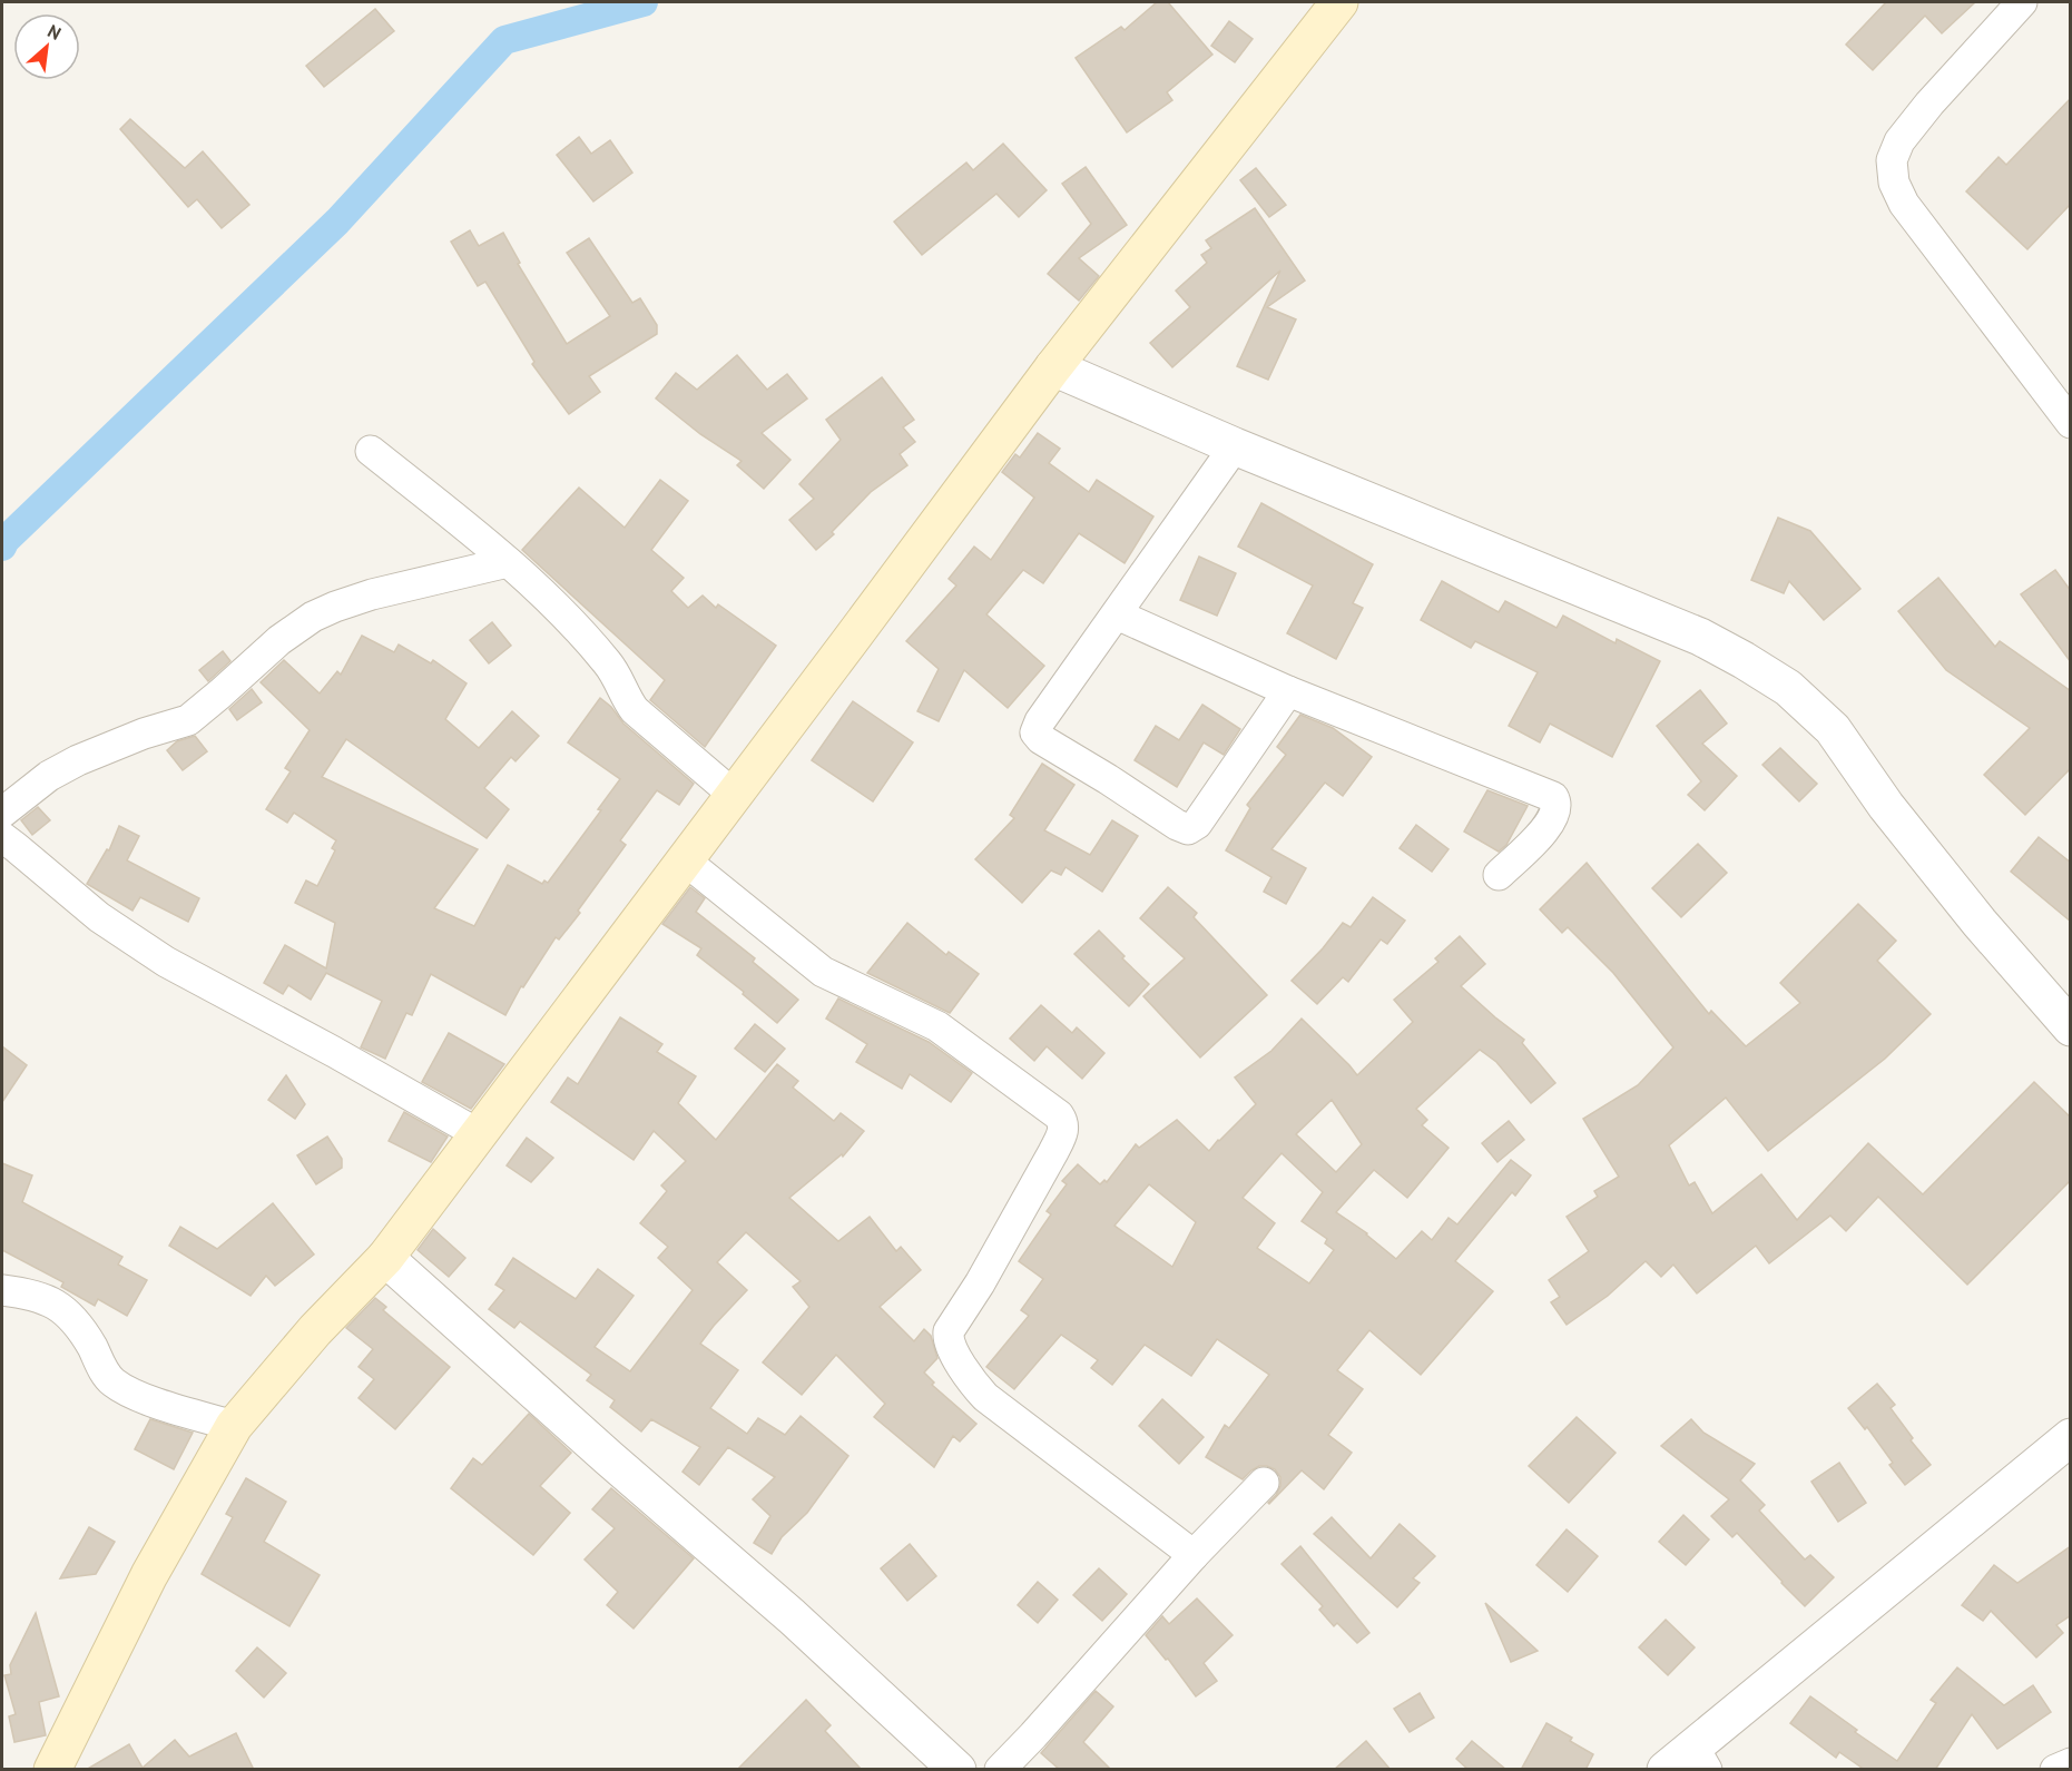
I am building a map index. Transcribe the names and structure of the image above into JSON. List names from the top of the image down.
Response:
{
  "north": "top right"
}
